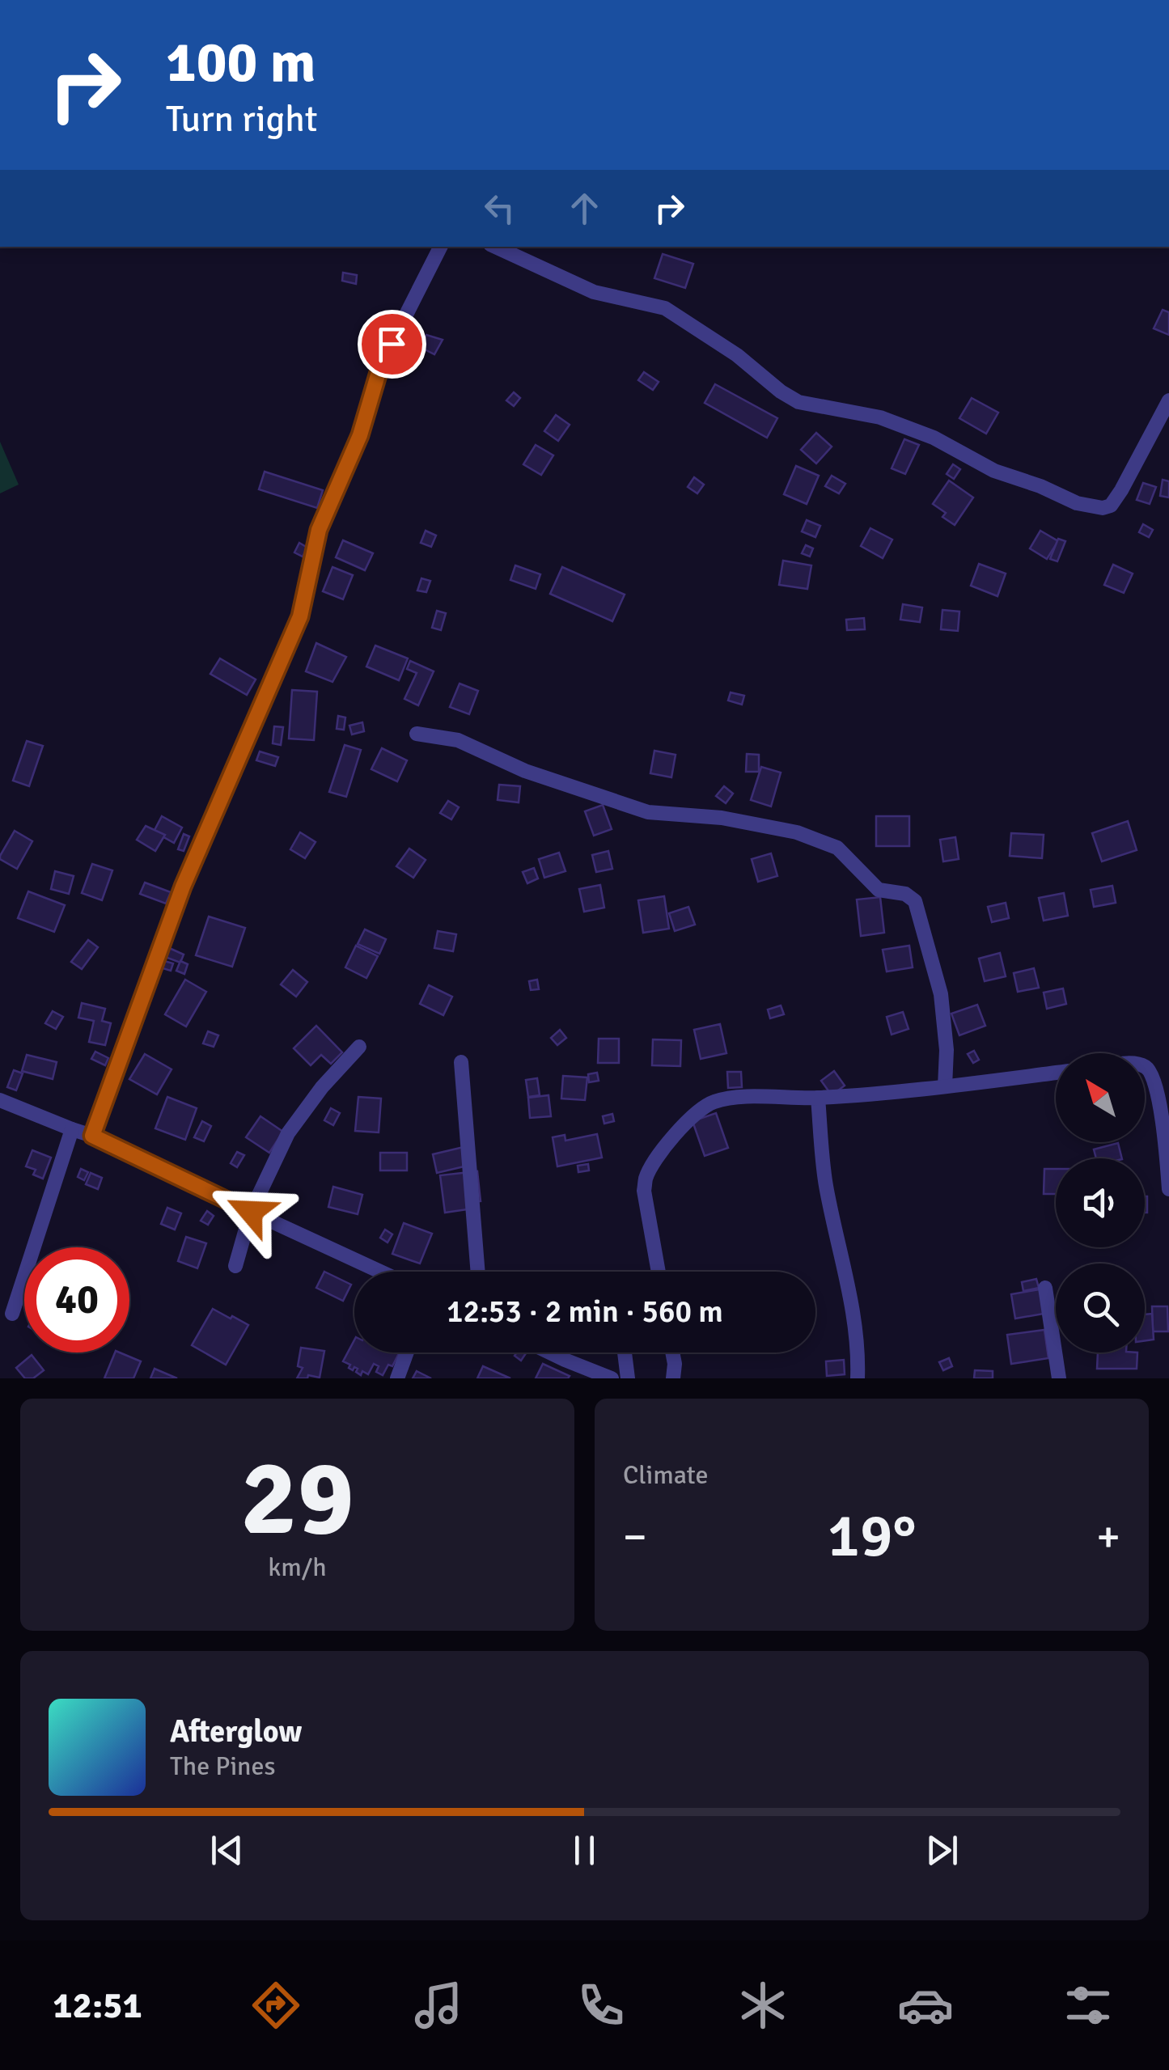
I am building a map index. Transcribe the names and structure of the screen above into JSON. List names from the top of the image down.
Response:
{
  "north": "top left",
  "page": {
    "turn": ["100 m", "Turn right"],
    "limit": "40",
    "trip": "12:53 · 2 min · 560 m",
    "tile": [
      ["29", "km/h"],
      "Climate"
    ],
    "heat": ["−", "19°", "+"],
    "song": ["Afterglow", "The Pines"],
    "tabs": "12:51"
  }
}
